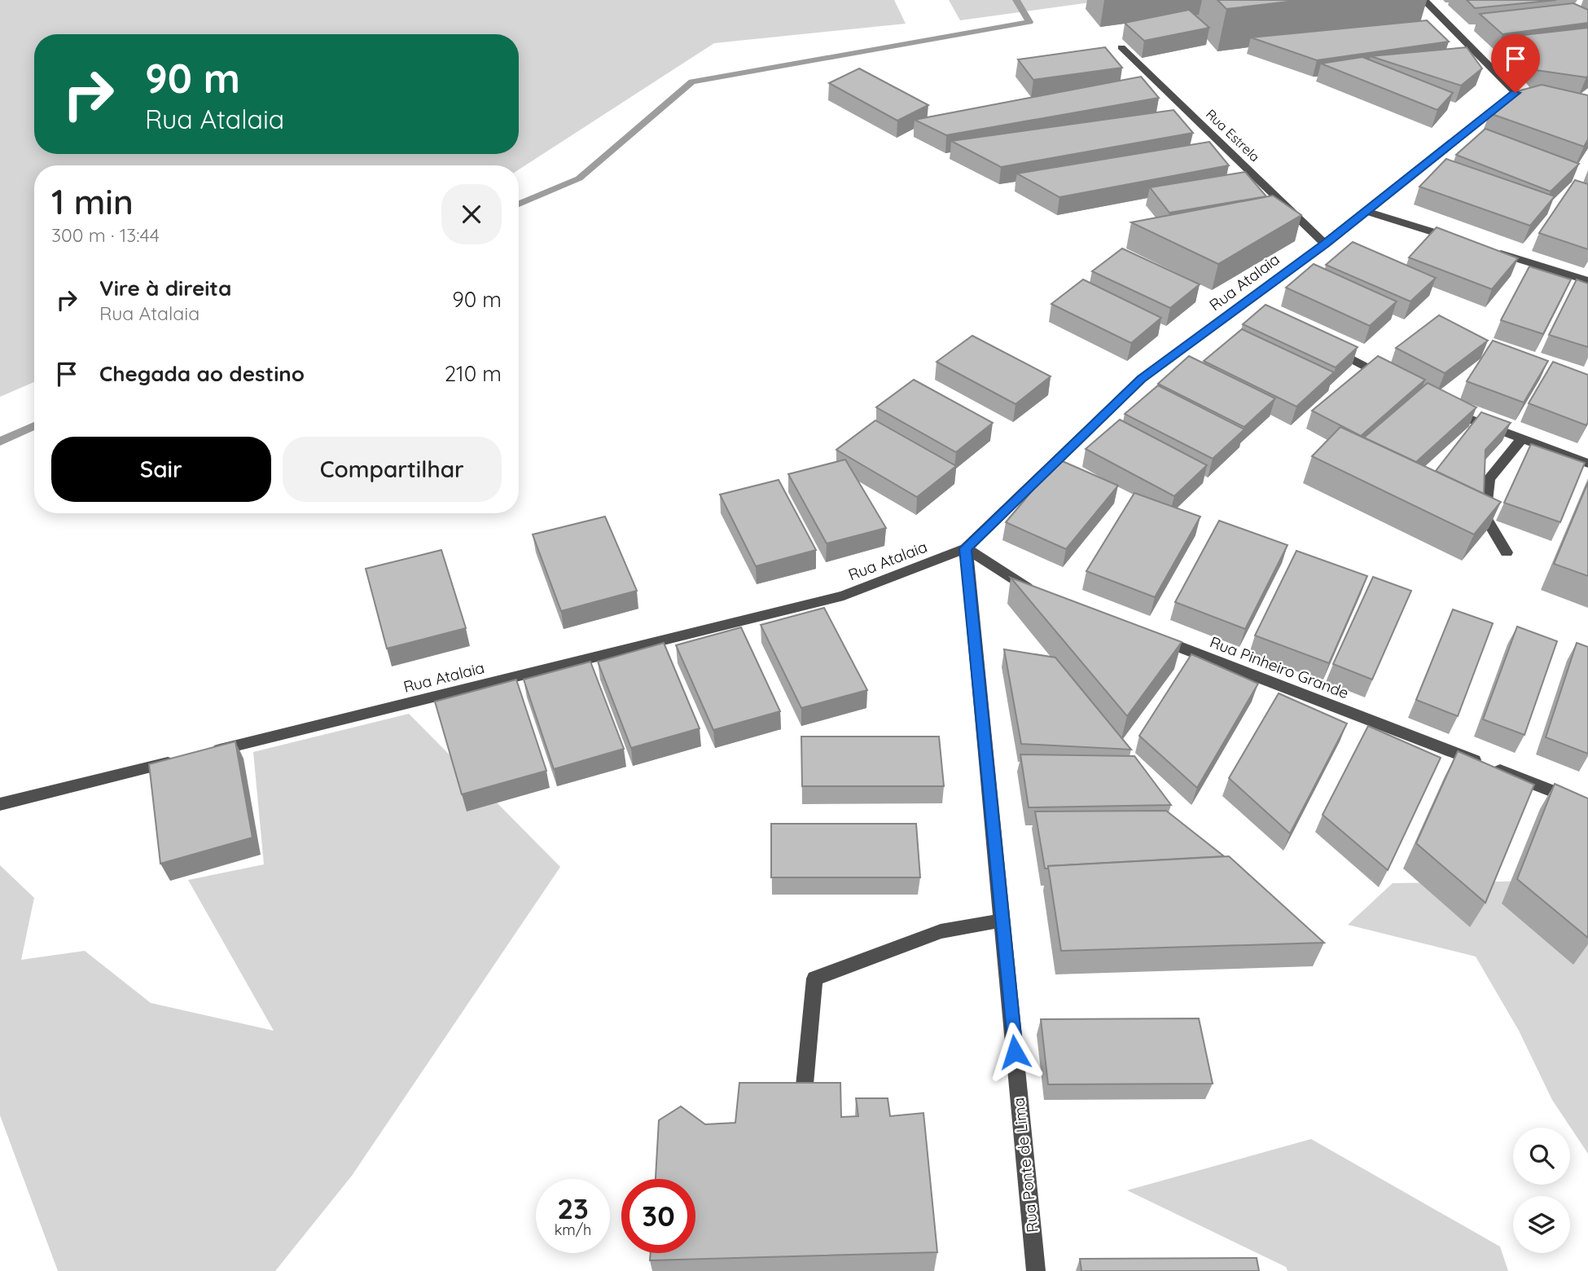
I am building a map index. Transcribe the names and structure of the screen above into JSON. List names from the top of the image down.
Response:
{
  "streets": {
    "street": [
      "Rua Estrela",
      "Rua Atalaia",
      "Rua Pinheiro Grande",
      "Rua Ponte de Lima"
    ]
  },
  "crossings": [
    ["Rua Estrela", "Rua Atalaia"],
    ["Rua Atalaia", "Rua Ponte de Lima"]
  ],
  "page": {
    "turn": ["90 m", "Rua Atalaia"],
    "heading": ["1 min", "300 m · 13:44"],
    "list": [
      {
        "name": "Vire à direita",
        "note": "Rua Atalaia",
        "value": "90 m"
      },
      {
        "name": "Chegada ao destino",
        "value": "210 m"
      }
    ],
    "buttons": ["Sair", "Compartilhar"],
    "speed": "23 km/h",
    "limit": "30"
  }
}
